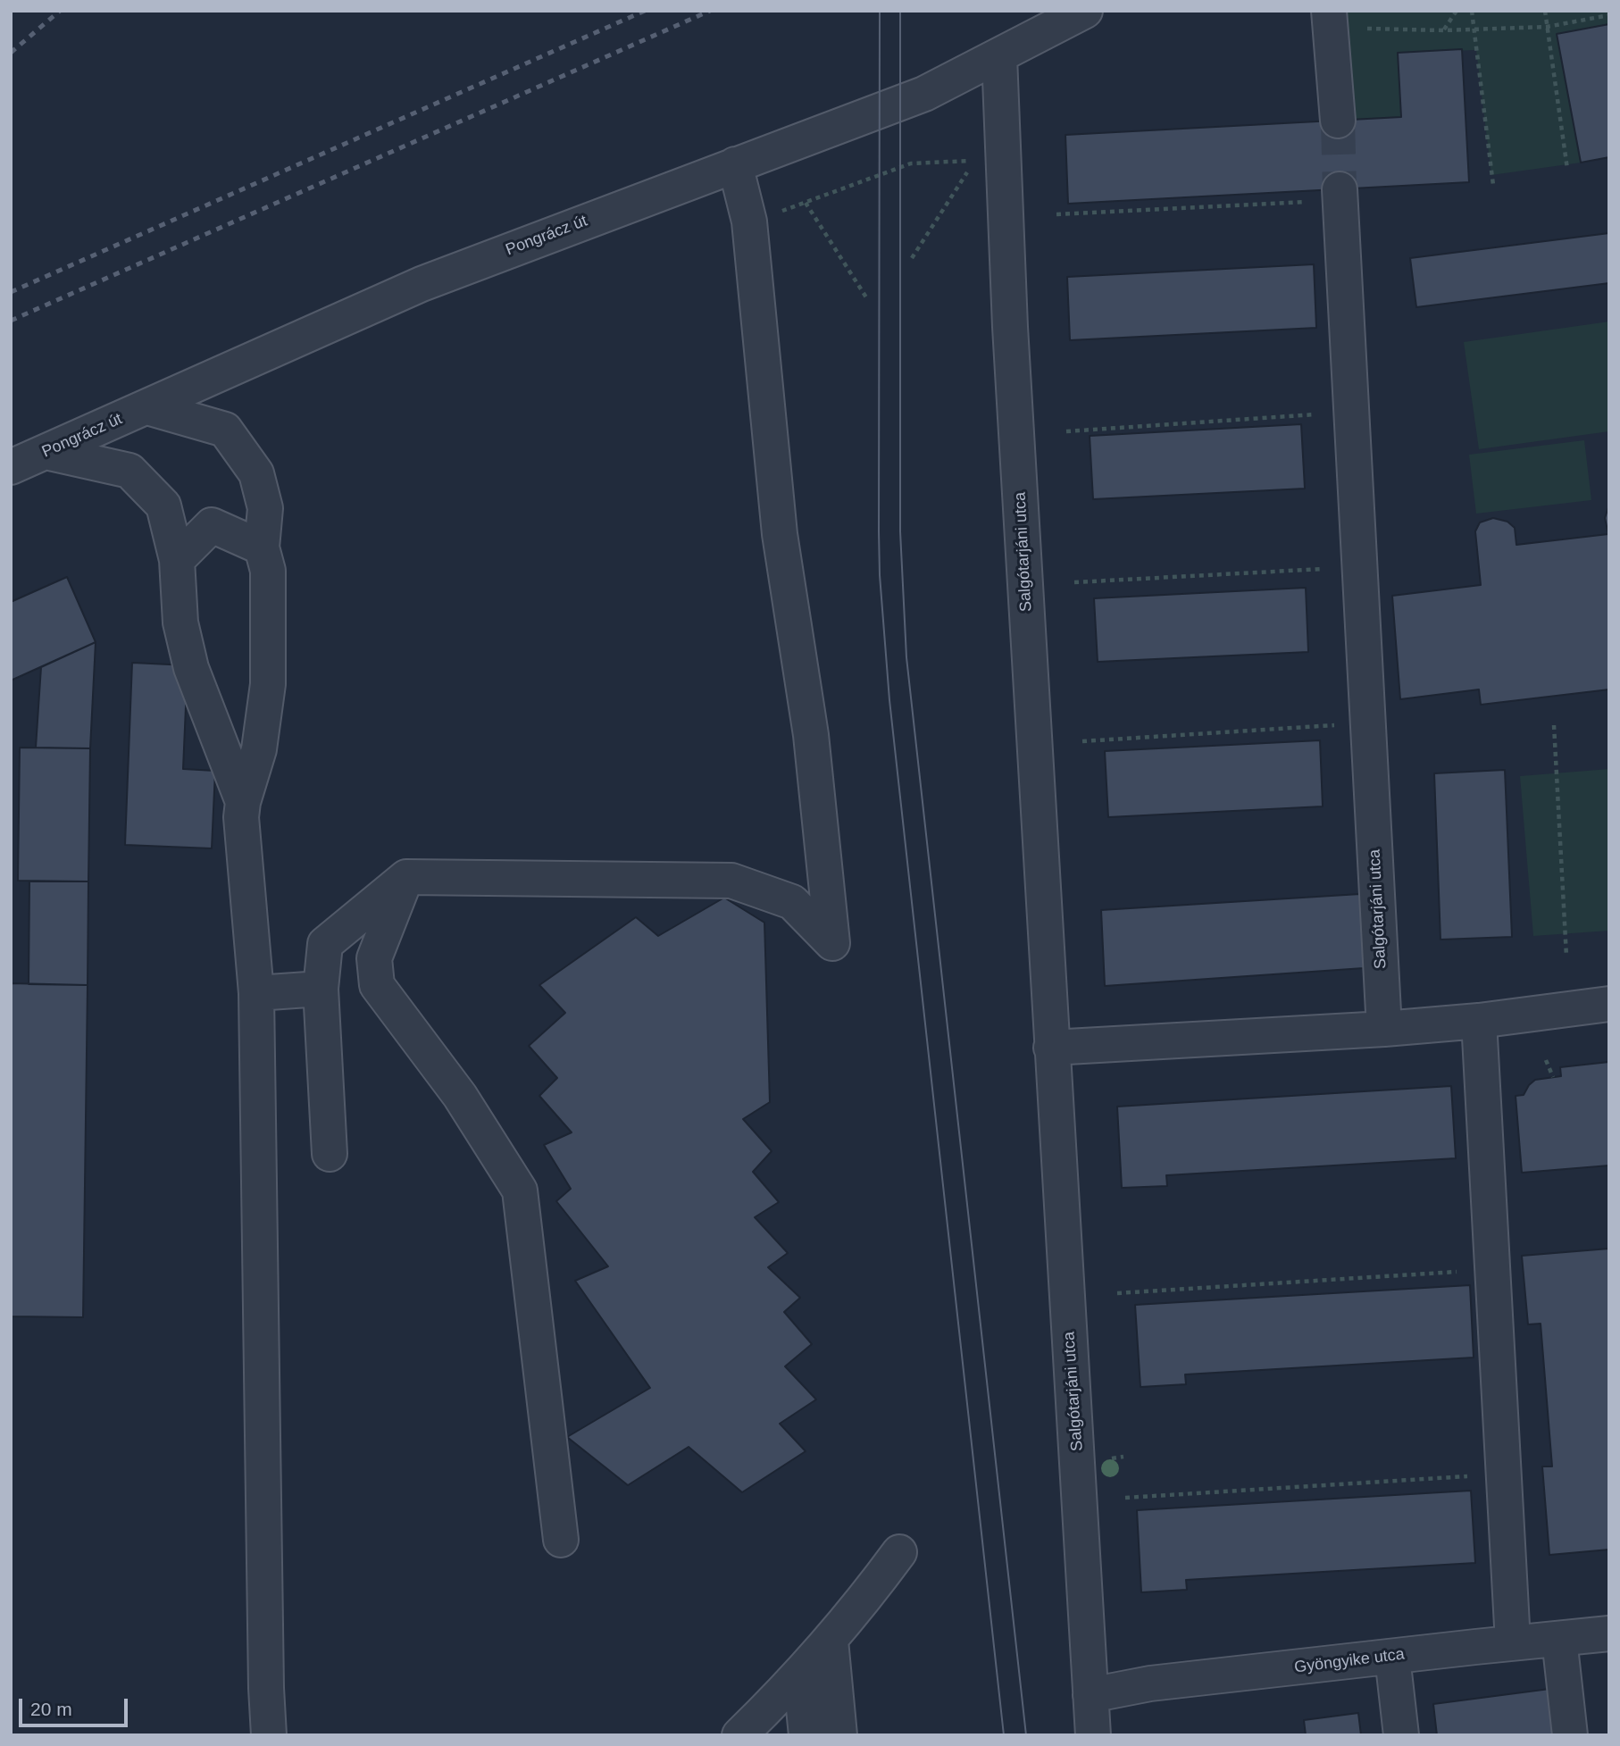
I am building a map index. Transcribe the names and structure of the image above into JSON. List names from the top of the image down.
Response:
{
  "streets": {
    "street": ["Pongrácz út", "Salgótarjáni utca", "Gyöngyike utca"]
  },
  "crossings": [
    ["Pongrácz út", "Salgótarjáni utca"],
    ["Salgótarjáni utca", "Gyöngyike utca"]
  ],
  "scale_bar": "20 m"
}
